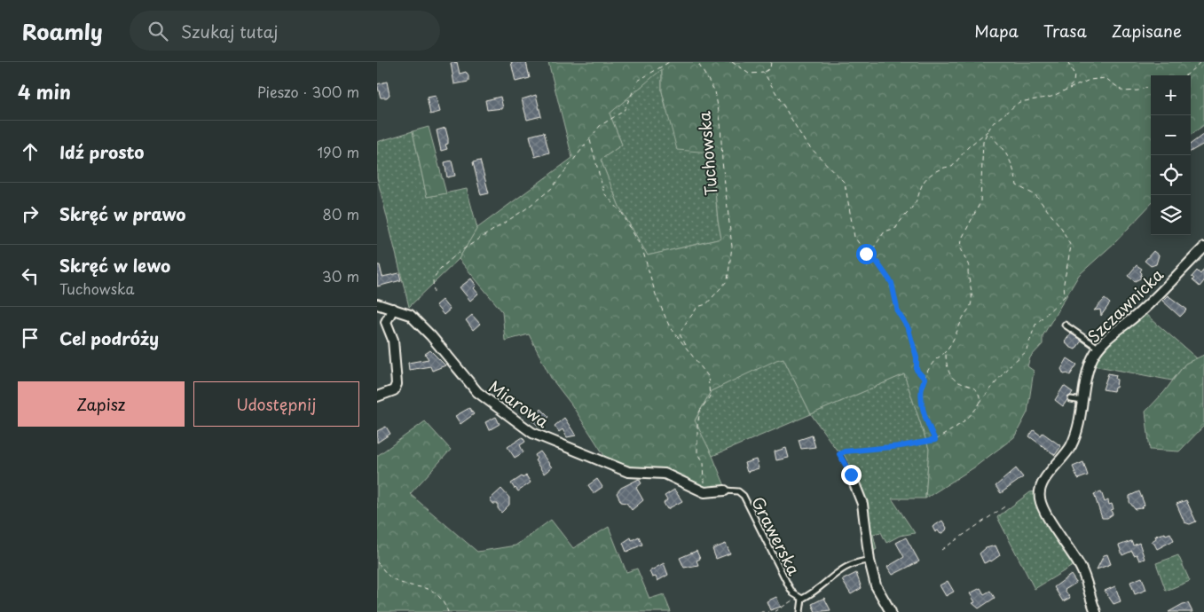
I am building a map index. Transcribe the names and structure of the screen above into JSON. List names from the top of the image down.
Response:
{
  "streets": {
    "street": ["Szczawnicka", "Miarowa"],
    "lane": ["Grawerska"],
    "path": ["Tuchowska"]
  },
  "crossings": [
    ["Miarowa", "Grawerska"]
  ],
  "page": {
    "header": "Roamly",
    "search": "Szukaj tutaj",
    "nav": ["Mapa", "Trasa", "Zapisane"],
    "heading": ["4 min", "Pieszo · 300 m"],
    "map_buttons": ["+", "−"],
    "list": [
      ["Idź prosto", "190 m"],
      ["Skręć w prawo", "80 m"],
      ["Skręć w lewo", "Tuchowska", "30 m"],
      "Cel podróży"
    ],
    "buttons": ["Zapisz", "Udostępnij"]
  }
}
